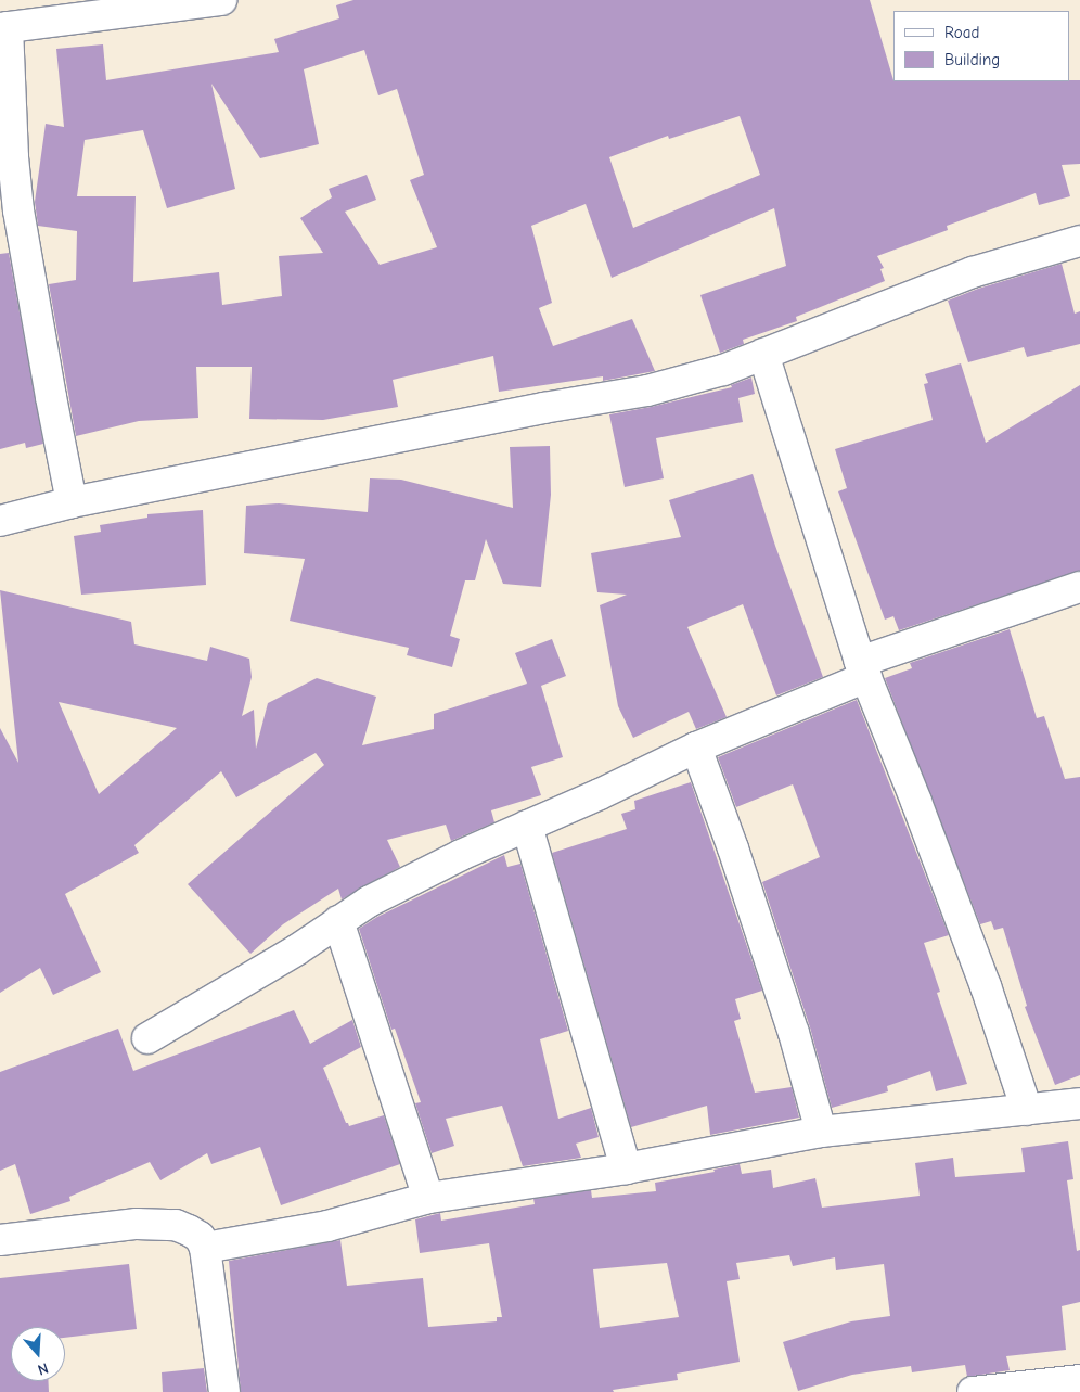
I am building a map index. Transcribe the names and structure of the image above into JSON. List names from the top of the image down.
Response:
{
  "legend": ["Road", "Building"],
  "north": "bottom"
}
